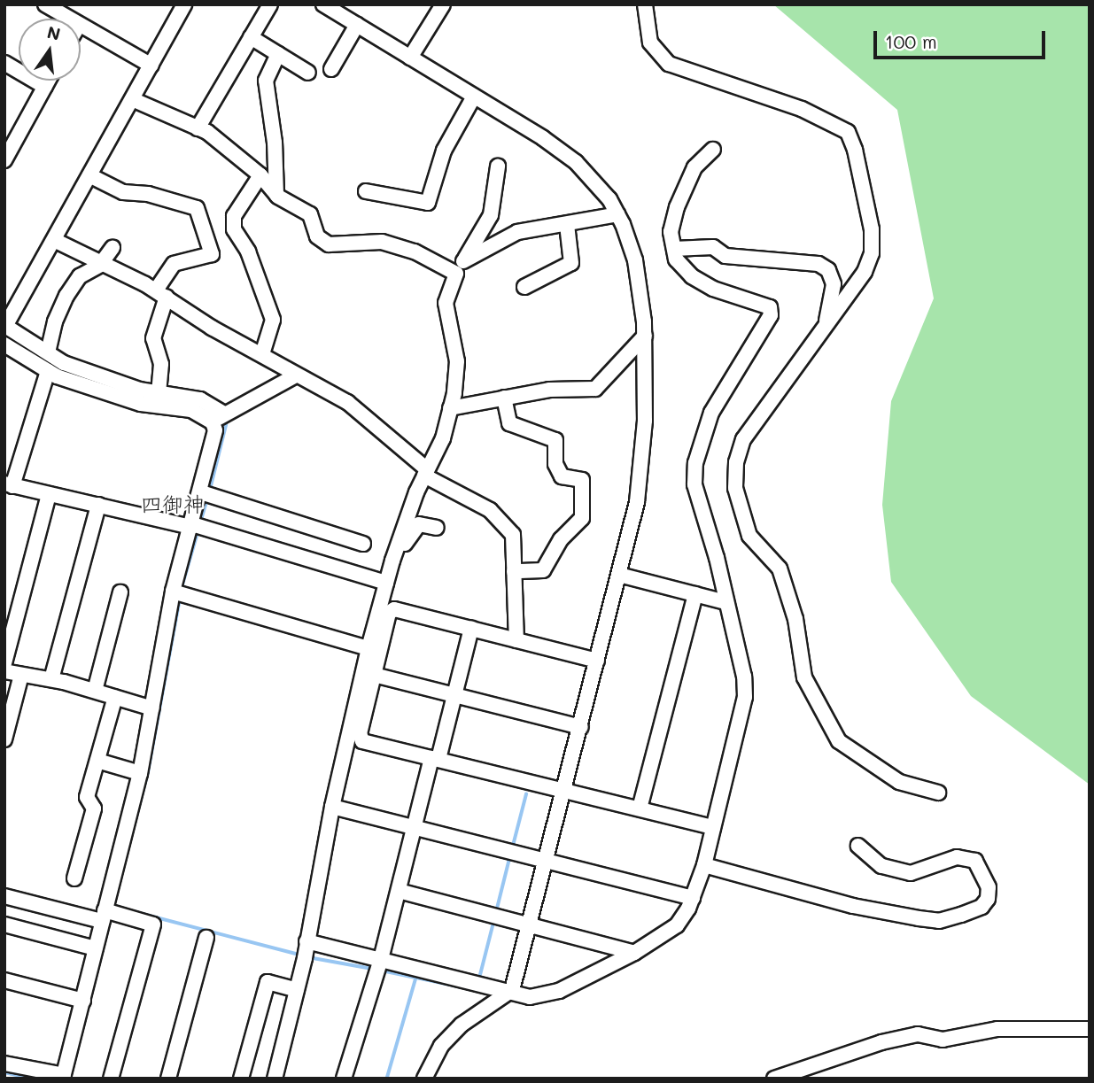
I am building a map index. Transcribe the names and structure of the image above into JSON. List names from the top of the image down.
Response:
{
  "districts": ["四御神"],
  "scale_bar": "100 m",
  "north": "top"
}
